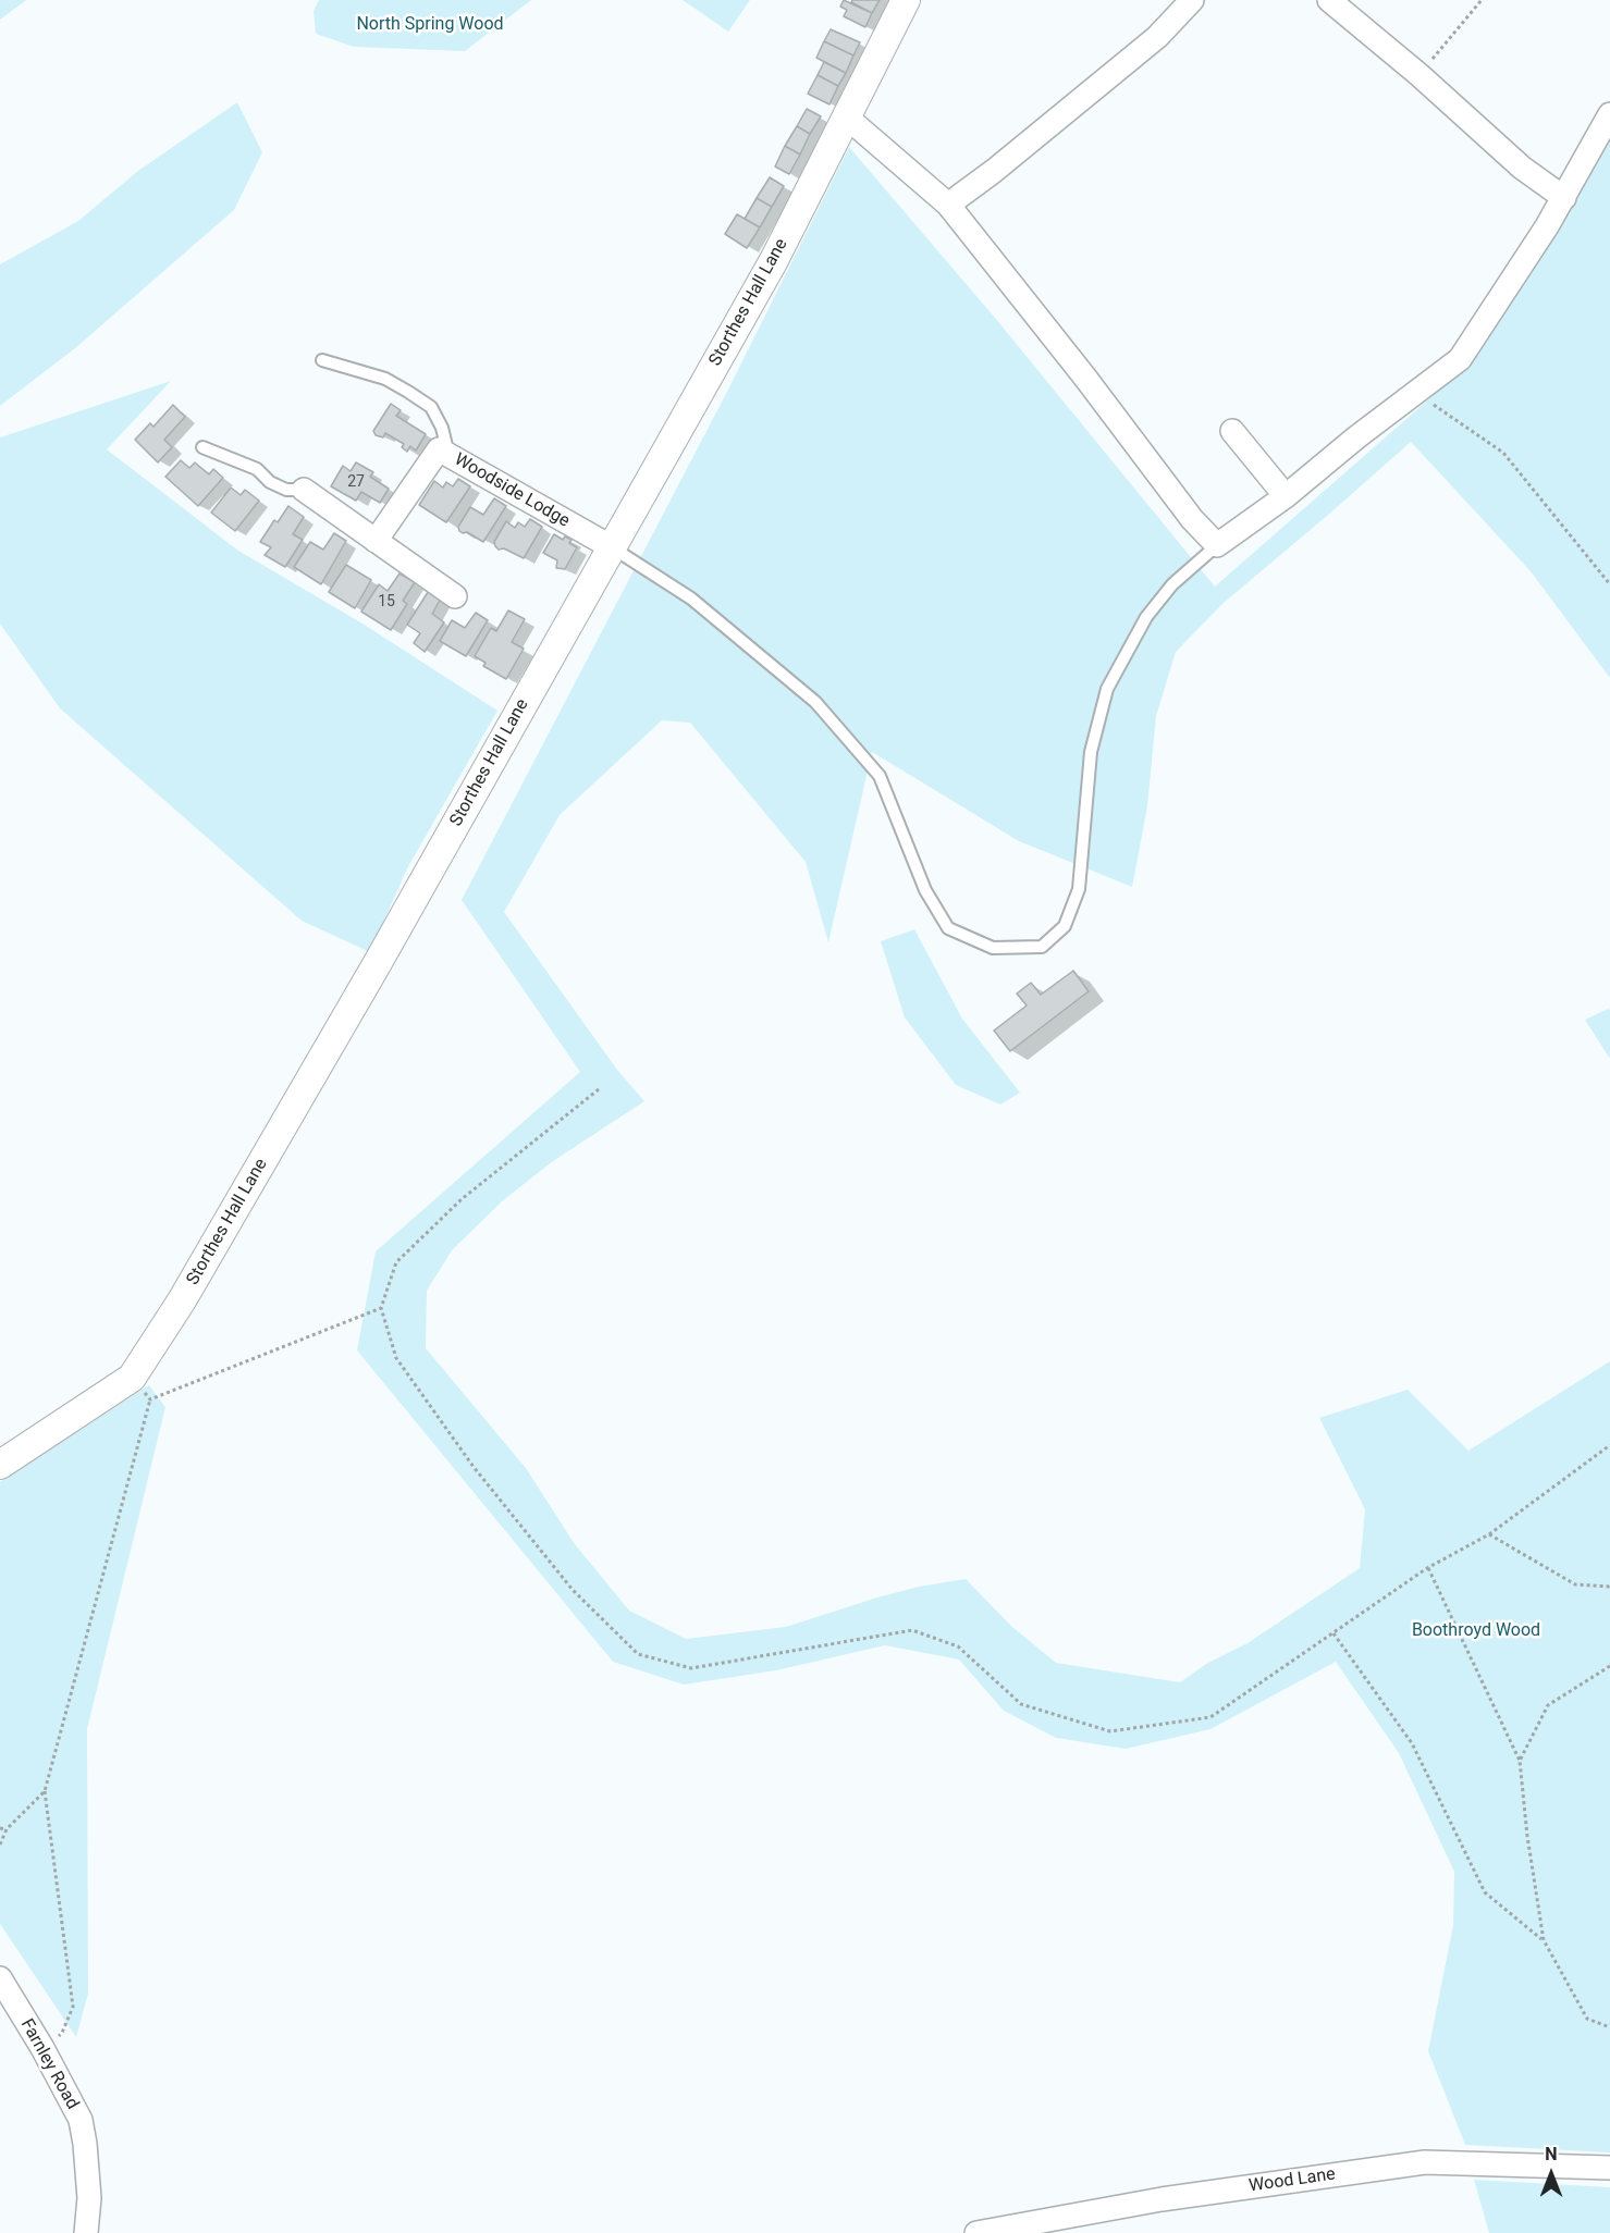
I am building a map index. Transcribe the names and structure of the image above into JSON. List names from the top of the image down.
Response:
{
  "streets": {
    "street": [
      "Storthes Hall Lane",
      "Woodside Lodge",
      "Farnley Road",
      "Wood Lane"
    ]
  },
  "crossings": [
    ["Storthes Hall Lane", "Woodside Lodge"]
  ],
  "parks": ["North Spring Wood", "Boothroyd Wood"],
  "house_numbers": ["27", "15"],
  "north": "top"
}
